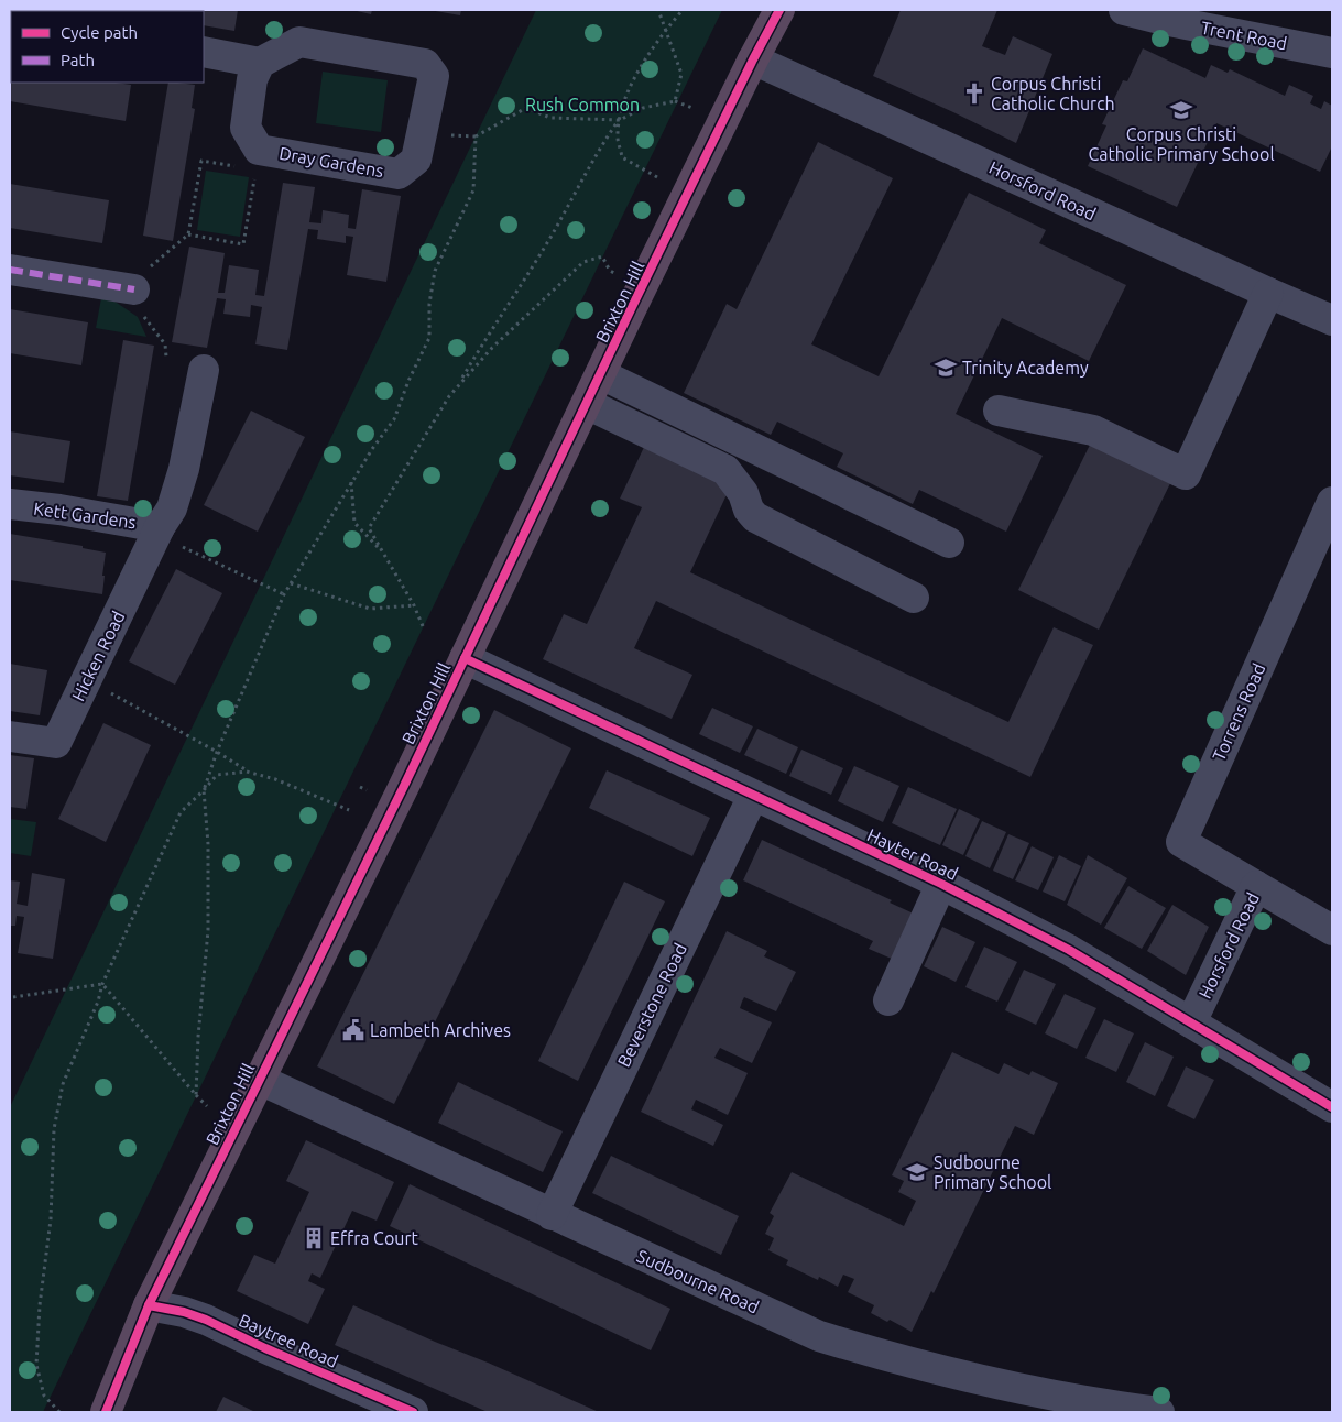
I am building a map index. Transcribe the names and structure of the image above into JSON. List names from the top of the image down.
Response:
{
  "streets": {
    "highway": ["Brixton Hill"],
    "street": [
      "Trent Road",
      "Dray Gardens",
      "Horsford Road",
      "Kett Gardens",
      "Hicken Road",
      "Torrens Road",
      "Hayter Road",
      "Beverstone Road",
      "Sudbourne Road",
      "Baytree Road"
    ]
  },
  "crossings": [
    ["Horsford Road", "Brixton Hill"],
    ["Horsford Road", "Torrens Road"],
    ["Horsford Road", "Hayter Road"],
    ["Brixton Hill", "Hayter Road"],
    ["Brixton Hill", "Sudbourne Road"],
    ["Brixton Hill", "Baytree Road"],
    ["Kett Gardens", "Hicken Road"],
    ["Hayter Road", "Beverstone Road"],
    ["Beverstone Road", "Sudbourne Road"]
  ],
  "parks": ["Rush Common"],
  "places": {
    "church": ["Corpus Christi Catholic Church"],
    "school or university": ["Corpus Christi Catholic Primary School", "Trinity Academy", "Sudbourne Primary School"],
    "public building": ["Lambeth Archives"],
    "building": ["Effra Court"]
  },
  "legend": ["Cycle path", "Path"]
}
